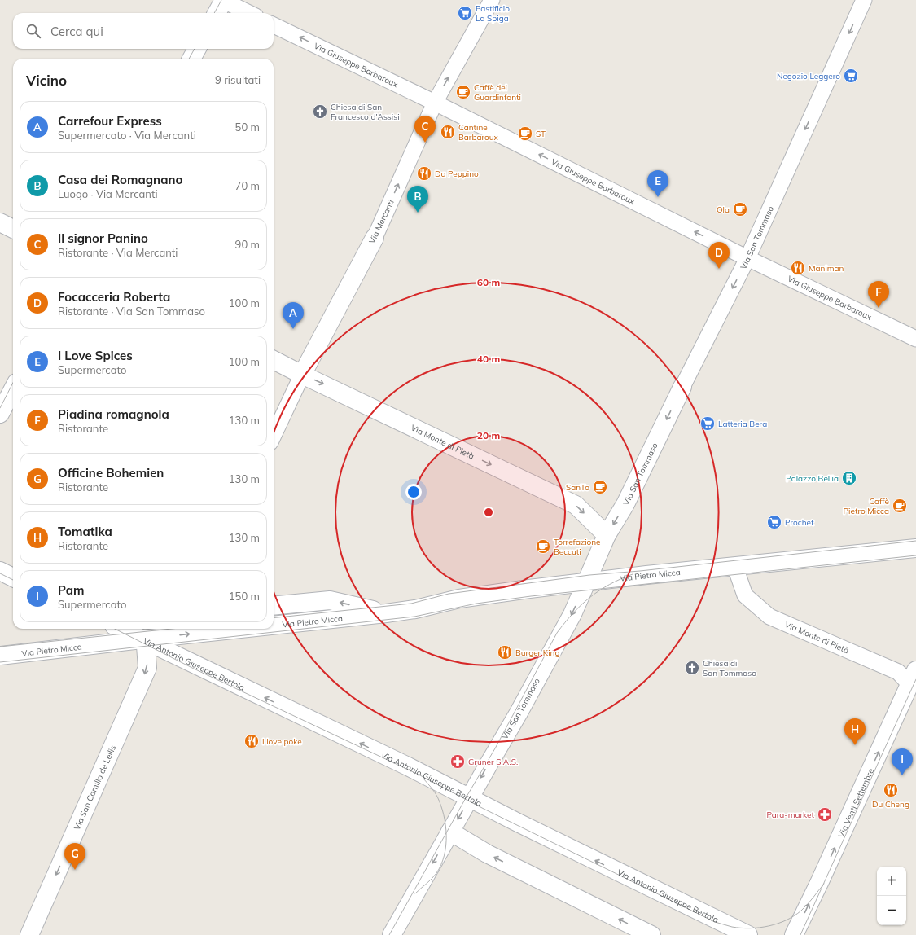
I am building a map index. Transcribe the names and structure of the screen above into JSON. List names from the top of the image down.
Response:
{
  "streets": {
    "street": [
      "Via Giuseppe Barbaroux",
      "Via Mercanti",
      "Via San Tommaso",
      "Via Monte di Pietà",
      "Via Pietro Micca",
      "Via Antonio Giuseppe Bertola",
      "Via San Camillo de Lellis",
      "Via Venti Settembre"
    ]
  },
  "crossings": [
    ["Via Giuseppe Barbaroux", "Via Mercanti"],
    ["Via Giuseppe Barbaroux", "Via San Tommaso"],
    ["Via Mercanti", "Via Monte di Pietà"],
    ["Via San Tommaso", "Via Monte di Pietà"],
    ["Via San Tommaso", "Via Pietro Micca"],
    ["Via San Tommaso", "Via Antonio Giuseppe Bertola"],
    ["Via Monte di Pietà", "Via Pietro Micca"],
    ["Via Monte di Pietà", "Via Venti Settembre"],
    ["Via Pietro Micca", "Via Antonio Giuseppe Bertola"],
    ["Via Pietro Micca", "Via San Camillo de Lellis"],
    ["Via Antonio Giuseppe Bertola", "Via San Camillo de Lellis"]
  ],
  "one_way": [
    "Via Giuseppe Barbaroux",
    "Via Mercanti",
    "Via San Tommaso",
    "Via Monte di Pietà",
    "Via San Camillo de Lellis",
    "Via Venti Settembre"
  ],
  "places": {
    "supermarket": [
      "Pastificio La Spiga",
      "Negozio Leggero",
      "Latteria Bera",
      "Prochet"
    ],
    "cafe": [
      "Caffè dei Guardinfanti",
      "ST",
      "Ola",
      "SanTo",
      "Caffè Pietro Micca",
      "Torrefazione Beccuti"
    ],
    "church": ["Chiesa di San Francesco d'Assisi", "Chiesa di San Tommaso"],
    "restaurant": [
      "Cantine Barbaroux",
      "Da Peppino",
      "Maniman",
      "Burger King",
      "I love poke",
      "Du Cheng"
    ],
    "building": ["Palazzo Bellia"],
    "pharmacy": ["Gruner S.A.S.", "Para-market"]
  },
  "page": {
    "search": "Cerca qui",
    "heading": ["Vicino", "9 risultati"],
    "list": [
      {
        "mark": "A",
        "name": "Carrefour Express",
        "note": "Supermercato · Via Mercanti",
        "value": "50 m"
      },
      {
        "mark": "B",
        "name": "Casa dei Romagnano",
        "note": "Luogo · Via Mercanti",
        "value": "70 m"
      },
      {
        "mark": "C",
        "name": "Il signor Panino",
        "note": "Ristorante · Via Mercanti",
        "value": "90 m"
      },
      {
        "mark": "D",
        "name": "Focacceria Roberta",
        "note": "Ristorante · Via San Tommaso",
        "value": "100 m"
      },
      {
        "mark": "E",
        "name": "I Love Spices",
        "note": "Supermercato",
        "value": "100 m"
      },
      {
        "mark": "F",
        "name": "Piadina romagnola",
        "note": "Ristorante",
        "value": "130 m"
      },
      {
        "mark": "G",
        "name": "Officine Bohemien",
        "note": "Ristorante",
        "value": "130 m"
      },
      {
        "mark": "H",
        "name": "Tomatika",
        "note": "Ristorante",
        "value": "130 m"
      },
      {
        "mark": "I",
        "name": "Pam",
        "note": "Supermercato",
        "value": "150 m"
      }
    ],
    "pins": [
      "C",
      "E",
      "B",
      "D",
      "F",
      "A",
      "H",
      "I",
      "G"
    ],
    "map_buttons": ["+", "−"]
  },
  "rings": ["60 m", "40 m", "20 m"]
}
